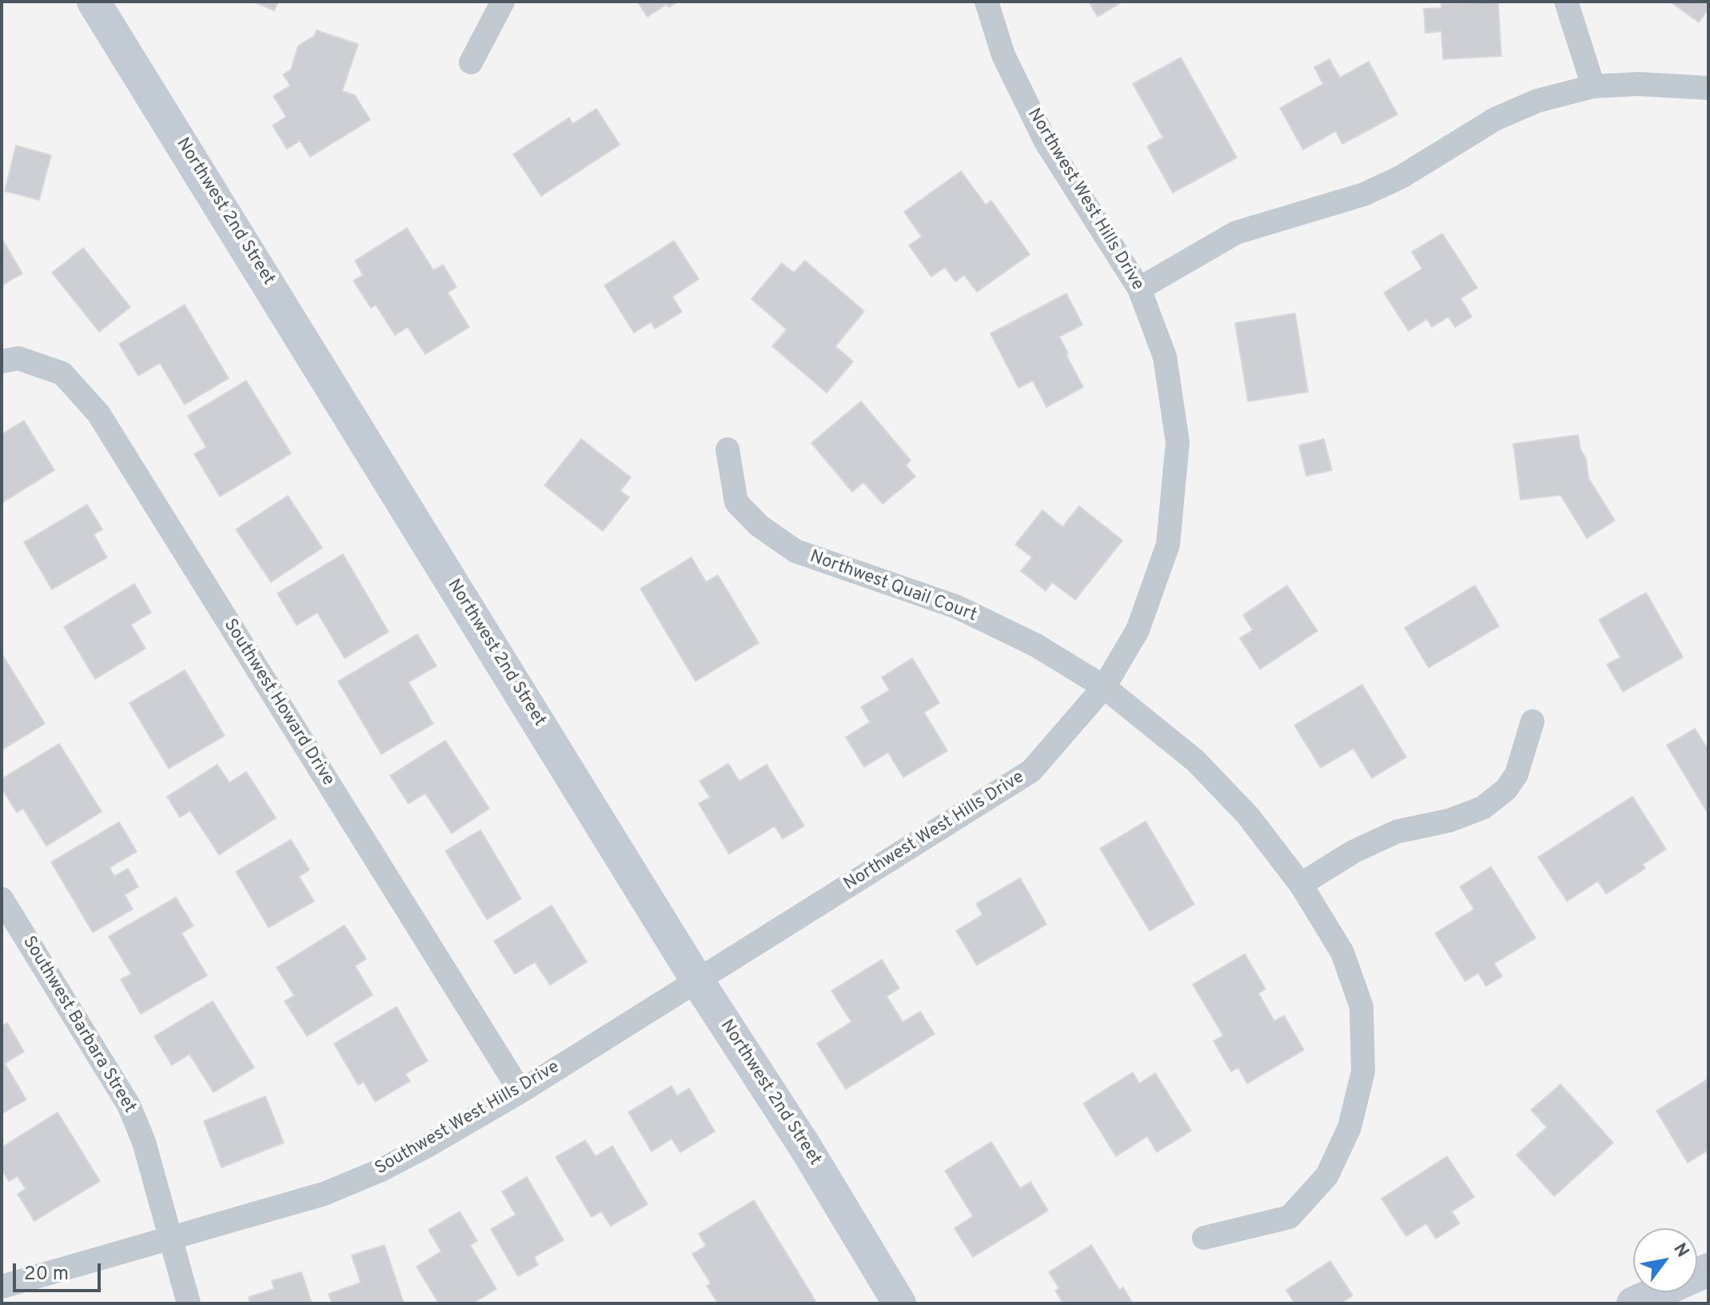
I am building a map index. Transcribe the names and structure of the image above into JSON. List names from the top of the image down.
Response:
{
  "streets": {
    "street": [
      "Northwest West Hills Drive",
      "Northwest 2nd Street",
      "Northwest Quail Court",
      "Southwest Howard Drive",
      "Southwest Barbara Street",
      "Southwest West Hills Drive"
    ]
  },
  "crossings": [
    ["Northwest West Hills Drive", "Northwest 2nd Street"],
    ["Northwest West Hills Drive", "Northwest Quail Court"],
    ["Northwest West Hills Drive", "Southwest West Hills Drive"],
    ["Northwest 2nd Street", "Southwest West Hills Drive"],
    ["Southwest Howard Drive", "Southwest West Hills Drive"],
    ["Southwest Barbara Street", "Southwest West Hills Drive"]
  ],
  "scale_bar": "20 m",
  "north": "top right"
}
